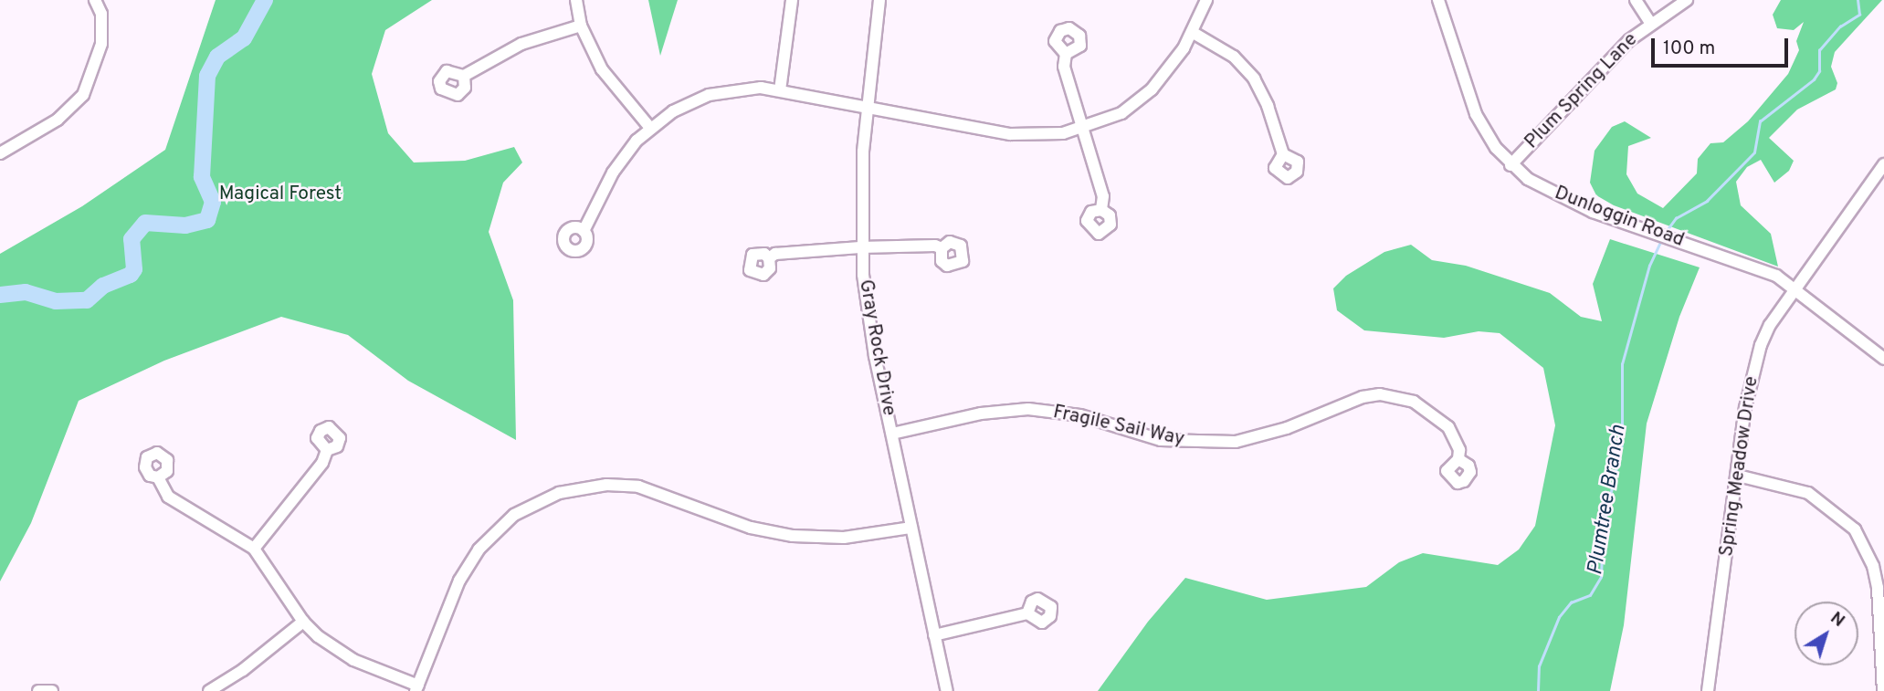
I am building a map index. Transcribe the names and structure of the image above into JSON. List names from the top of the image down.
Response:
{
  "streets": {
    "street": [
      "Plum Spring Lane",
      "Dunloggin Road",
      "Gray Rock Drive",
      "Fragile Sail Way",
      "Spring Meadow Drive"
    ]
  },
  "crossings": [
    ["Plum Spring Lane", "Dunloggin Road"],
    ["Dunloggin Road", "Spring Meadow Drive"],
    ["Gray Rock Drive", "Fragile Sail Way"]
  ],
  "water": ["Plumtree Branch"],
  "parks": ["Magical Forest"],
  "scale_bar": "100 m",
  "north": "top right"
}
